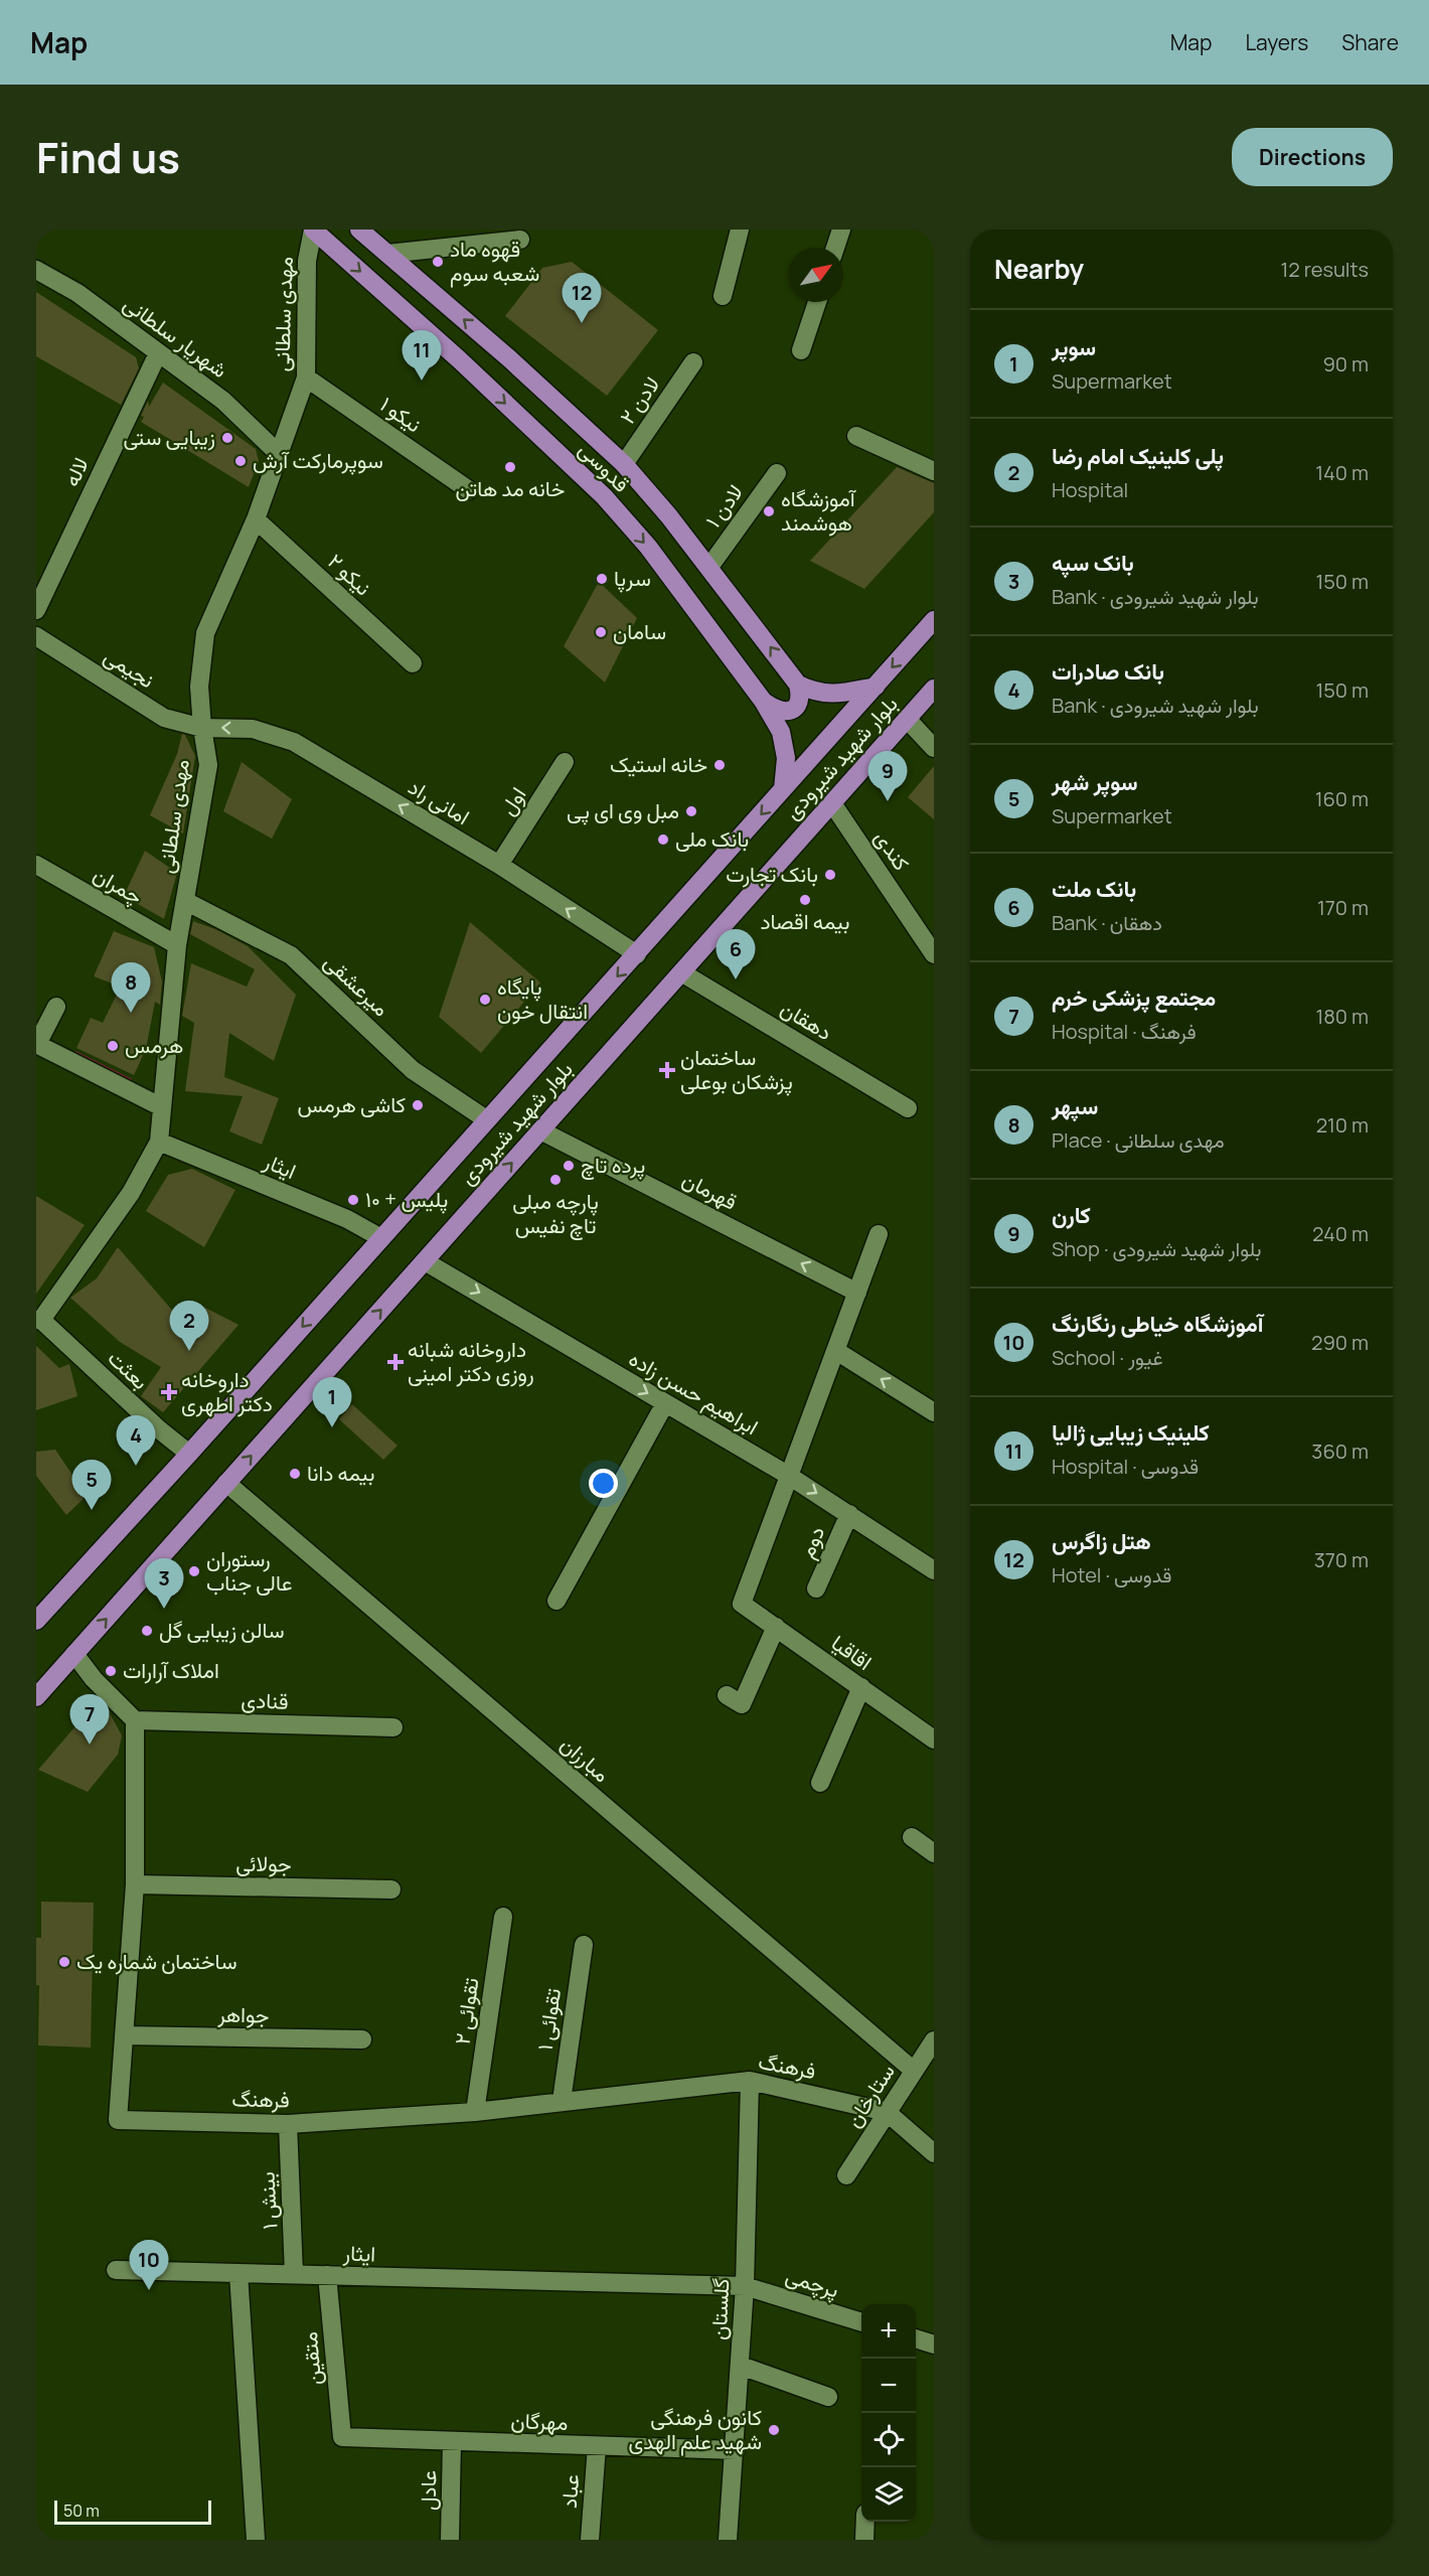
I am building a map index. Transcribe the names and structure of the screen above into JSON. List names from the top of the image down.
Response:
{
  "streets": {
    "main road": ["قدوسی", "بلوار شهید شیرودی"],
    "street": [
      "مهدی سلطانی",
      "شهریار سلطانی",
      "لادن ۲",
      "نیکو ۱",
      "لاله",
      "لادن ۱",
      "نیکو ۲",
      "نجیمی",
      "اول",
      "امانی راد",
      "کندی",
      "چمران",
      "میرعشقی",
      "دهقان",
      "ایثار",
      "قهرمان",
      "بعثت",
      "ابراهیم حسن زاده",
      "دوم",
      "اقاقیا",
      "قنادی",
      "مبارزان",
      "جولائی",
      "تقوائی ۲",
      "جواهر",
      "تقوائی ۱",
      "فرهنگ",
      "ستارخان",
      "بینش ۱",
      "پرچمی",
      "گلستان",
      "متقین",
      "مهرگان",
      "عادل",
      "عباد"
    ]
  },
  "crossings": [
    ["مهدی سلطانی", "شهریار سلطانی"],
    ["مهدی سلطانی", "نیکو ۱"],
    ["مهدی سلطانی", "قدوسی"],
    ["مهدی سلطانی", "نیکو ۲"],
    ["مهدی سلطانی", "نجیمی"],
    ["مهدی سلطانی", "امانی راد"],
    ["مهدی سلطانی", "چمران"],
    ["مهدی سلطانی", "میرعشقی"],
    ["مهدی سلطانی", "ایثار"],
    ["مهدی سلطانی", "بعثت"],
    ["شهریار سلطانی", "لاله"],
    ["لادن ۲", "قدوسی"],
    ["قدوسی", "لادن ۱"],
    ["قدوسی", "بلوار شهید شیرودی"],
    ["نجیمی", "امانی راد"],
    ["بلوار شهید شیرودی", "امانی راد"],
    ["بلوار شهید شیرودی", "کندی"],
    ["بلوار شهید شیرودی", "میرعشقی"],
    ["بلوار شهید شیرودی", "دهقان"],
    ["بلوار شهید شیرودی", "ایثار"],
    ["بلوار شهید شیرودی", "قهرمان"],
    ["بلوار شهید شیرودی", "بعثت"],
    ["بلوار شهید شیرودی", "ابراهیم حسن زاده"],
    ["بلوار شهید شیرودی", "مبارزان"],
    ["اول", "امانی راد"],
    ["ایثار", "بینش ۱"],
    ["ایثار", "پرچمی"],
    ["ایثار", "گلستان"],
    ["ایثار", "متقین"],
    ["ابراهیم حسن زاده", "دوم"],
    ["ابراهیم حسن زاده", "اقاقیا"],
    ["قنادی", "فرهنگ"],
    ["مبارزان", "ستارخان"],
    ["جولائی", "فرهنگ"],
    ["تقوائی ۲", "فرهنگ"],
    ["جواهر", "فرهنگ"],
    ["تقوائی ۱", "فرهنگ"],
    ["فرهنگ", "ستارخان"],
    ["فرهنگ", "بینش ۱"],
    ["فرهنگ", "گلستان"],
    ["پرچمی", "گلستان"],
    ["گلستان", "مهرگان"],
    ["متقین", "مهرگان"],
    ["مهرگان", "عادل"],
    ["مهرگان", "عباد"]
  ],
  "one_way": ["امانی راد", "قهرمان", "ابراهیم حسن زاده"],
  "places": {
    "other": [
      "قهوه ماد شعبه سوم",
      "زیبایی ستی",
      "سوپرمارکت آرش",
      "خانه مد هاتن",
      "آموزشگاه هوشمند",
      "سرپا",
      "سامان",
      "خانه استیک",
      "مبل وی ای پی",
      "بانک ملی",
      "بانک تجارت",
      "بیمه اقصاد",
      "پایگاه انتقال خون",
      "هرمس",
      "کاشی هرمس",
      "پرده تاچ",
      "پارچه مبلی تاچ نفیس",
      "پلیس + ۱۰",
      "بیمه دانا",
      "رستوران عالی جناب",
      "سالن زیبایی گل",
      "املاک آرارات",
      "ساختمان شماره یک",
      "کانون فرهنگی شهید علم الهدی"
    ],
    "health": ["ساختمان پزشکان بوعلی", "داروخانه شبانه روزی دکتر امینی", "داروخانه دکتر اطهری"]
  },
  "scale_bar": "50 m",
  "north": "top right",
  "page": {
    "header": "Map",
    "nav": ["Map", "Layers", "Share"],
    "title": "Find us",
    "buttons": "Directions",
    "heading": ["Nearby", "12 results"],
    "pins": [
      "12",
      "11",
      "9",
      "6",
      "8",
      "2",
      "1",
      "4",
      "5",
      "3",
      "7",
      "10"
    ],
    "list": [
      {
        "mark": "1",
        "name": "سوپر",
        "note": "Supermarket",
        "value": "90 m"
      },
      {
        "mark": "2",
        "name": "پلی کلینیک امام رضا",
        "note": "Hospital",
        "value": "140 m"
      },
      {
        "mark": "3",
        "name": "بانک سپه",
        "note": "Bank · بلوار شهید شیرودی",
        "value": "150 m"
      },
      {
        "mark": "4",
        "name": "بانک صادرات",
        "note": "Bank · بلوار شهید شیرودی",
        "value": "150 m"
      },
      {
        "mark": "5",
        "name": "سوپر شهر",
        "note": "Supermarket",
        "value": "160 m"
      },
      {
        "mark": "6",
        "name": "بانک ملت",
        "note": "Bank · دهقان",
        "value": "170 m"
      },
      {
        "mark": "7",
        "name": "مجتمع پزشکی خرم",
        "note": "Hospital · فرهنگ",
        "value": "180 m"
      },
      {
        "mark": "8",
        "name": "سپهر",
        "note": "Place · مهدی سلطانی",
        "value": "210 m"
      },
      {
        "mark": "9",
        "name": "کارن",
        "note": "Shop · بلوار شهید شیرودی",
        "value": "240 m"
      },
      {
        "mark": "10",
        "name": "آموزشگاه خیاطی رنگارنگ",
        "note": "School · غیور",
        "value": "290 m"
      },
      {
        "mark": "11",
        "name": "کلینیک زیبایی ژالیا",
        "note": "Hospital · قدوسی",
        "value": "360 m"
      },
      {
        "mark": "12",
        "name": "هتل زاگرس",
        "note": "Hotel · قدوسی",
        "value": "370 m"
      }
    ],
    "map_buttons": ["+", "−"],
    "scale": "50 m"
  }
}
